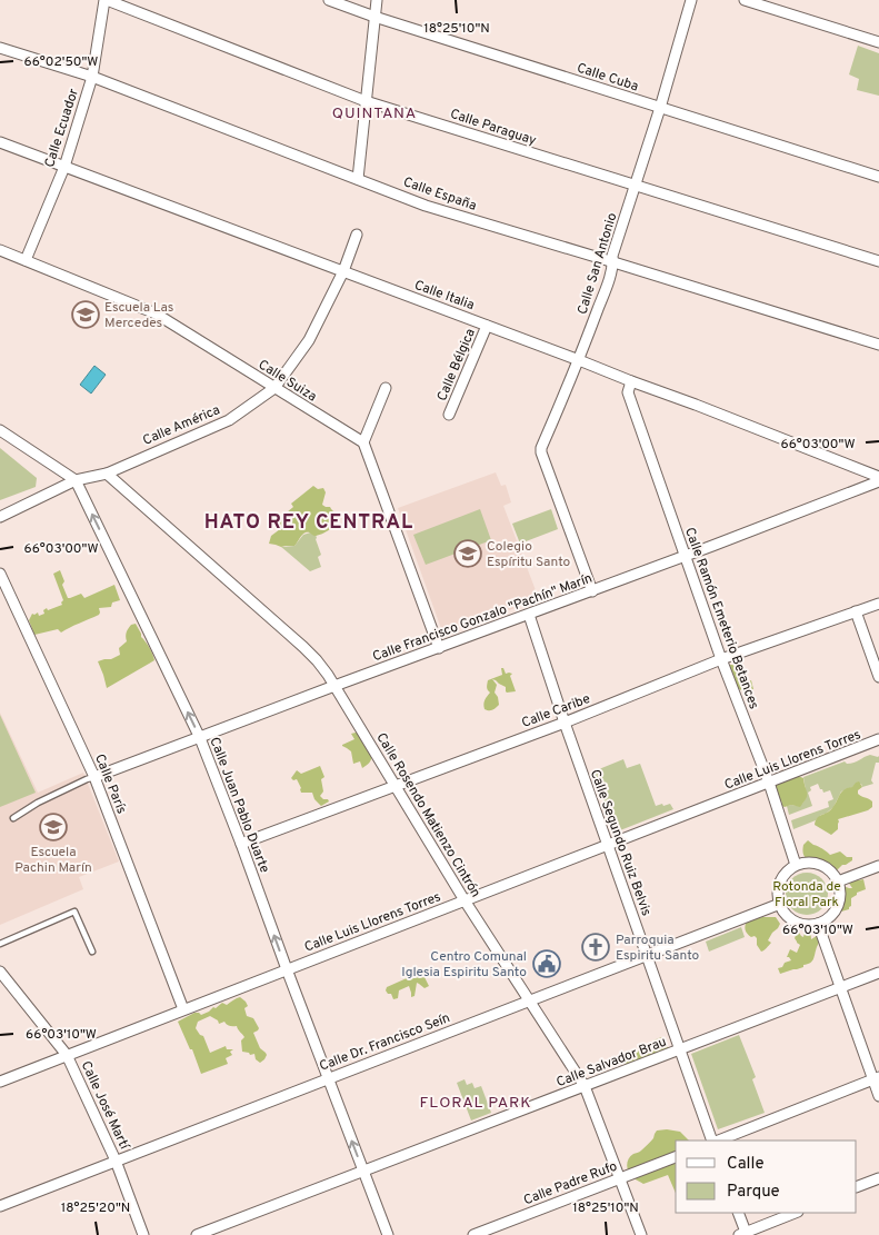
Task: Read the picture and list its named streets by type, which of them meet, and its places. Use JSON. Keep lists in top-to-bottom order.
{
  "streets": {
    "street": [
      "Calle Cuba",
      "Calle Paraguay",
      "Calle Ecuador",
      "Calle España",
      "Calle San Antonio",
      "Calle Italia",
      "Calle Bélgica",
      "Calle Suiza",
      "Calle América",
      "Calle Francisco Gonzalo \"Pachín\" Marín",
      "Calle Ramón Emeterio Betances",
      "Calle Caribe",
      "Calle Luis Llorens Torres",
      "Calle París",
      "Calle Juan Pablo Duarte",
      "Calle Rosendo Matienzo Cintrón",
      "Calle Segundo Ruiz Belvis",
      "Calle Dr. Francisco Seín",
      "Calle Salvador Brau",
      "Calle José Martí",
      "Calle Padre Rufo"
    ]
  },
  "crossings": [
    ["Calle Cuba", "Calle San Antonio"],
    ["Calle Paraguay", "Calle Ecuador"],
    ["Calle Paraguay", "Calle San Antonio"],
    ["Calle Ecuador", "Calle España"],
    ["Calle Ecuador", "Calle Italia"],
    ["Calle Ecuador", "Calle Suiza"],
    ["Calle España", "Calle San Antonio"],
    ["Calle San Antonio", "Calle Italia"],
    ["Calle San Antonio", "Calle Francisco Gonzalo \"Pachín\" Marín"],
    ["Calle Italia", "Calle Bélgica"],
    ["Calle Italia", "Calle América"],
    ["Calle Italia", "Calle Ramón Emeterio Betances"],
    ["Calle Suiza", "Calle América"],
    ["Calle América", "Calle Juan Pablo Duarte"],
    ["Calle América", "Calle Rosendo Matienzo Cintrón"],
    ["Calle Francisco Gonzalo \"Pachín\" Marín", "Calle Ramón Emeterio Betances"],
    ["Calle Francisco Gonzalo \"Pachín\" Marín", "Calle París"],
    ["Calle Francisco Gonzalo \"Pachín\" Marín", "Calle Juan Pablo Duarte"],
    ["Calle Francisco Gonzalo \"Pachín\" Marín", "Calle Rosendo Matienzo Cintrón"],
    ["Calle Francisco Gonzalo \"Pachín\" Marín", "Calle Segundo Ruiz Belvis"],
    ["Calle Ramón Emeterio Betances", "Calle Caribe"],
    ["Calle Ramón Emeterio Betances", "Calle Luis Llorens Torres"],
    ["Calle Ramón Emeterio Betances", "Calle Dr. Francisco Seín"],
    ["Calle Caribe", "Calle Juan Pablo Duarte"],
    ["Calle Caribe", "Calle Rosendo Matienzo Cintrón"],
    ["Calle Caribe", "Calle Segundo Ruiz Belvis"],
    ["Calle Luis Llorens Torres", "Calle París"],
    ["Calle Luis Llorens Torres", "Calle Juan Pablo Duarte"],
    ["Calle Luis Llorens Torres", "Calle Rosendo Matienzo Cintrón"],
    ["Calle Luis Llorens Torres", "Calle Segundo Ruiz Belvis"],
    ["Calle Luis Llorens Torres", "Calle José Martí"],
    ["Calle Juan Pablo Duarte", "Calle Dr. Francisco Seín"],
    ["Calle Juan Pablo Duarte", "Calle Salvador Brau"],
    ["Calle Rosendo Matienzo Cintrón", "Calle Dr. Francisco Seín"],
    ["Calle Rosendo Matienzo Cintrón", "Calle Salvador Brau"],
    ["Calle Rosendo Matienzo Cintrón", "Calle Padre Rufo"],
    ["Calle Segundo Ruiz Belvis", "Calle Dr. Francisco Seín"],
    ["Calle Segundo Ruiz Belvis", "Calle Salvador Brau"],
    ["Calle Dr. Francisco Seín", "Calle José Martí"]
  ],
  "one_way": ["Calle Juan Pablo Duarte"],
  "districts": ["QUINTANA", "HATO REY CENTRAL", "FLORAL PARK"],
  "parks": ["Rotonda de Floral Park"],
  "places": {
    "school or university": ["Escuela Las Mercedes", "Colegio Espíritu Santo", "Escuela Pachin Marín"],
    "church": ["Parroquia Espiritu Santo"],
    "public building": ["Centro Comunal Iglesia Espiritu Santo"]
  },
  "legend": ["Calle", "Parque"],
  "coordinates": [
    "18°25'10\"N",
    "66°02'50\"W",
    "66°03'00\"W",
    "66°03'10\"W",
    "18°25'20\"N"
  ]
}
